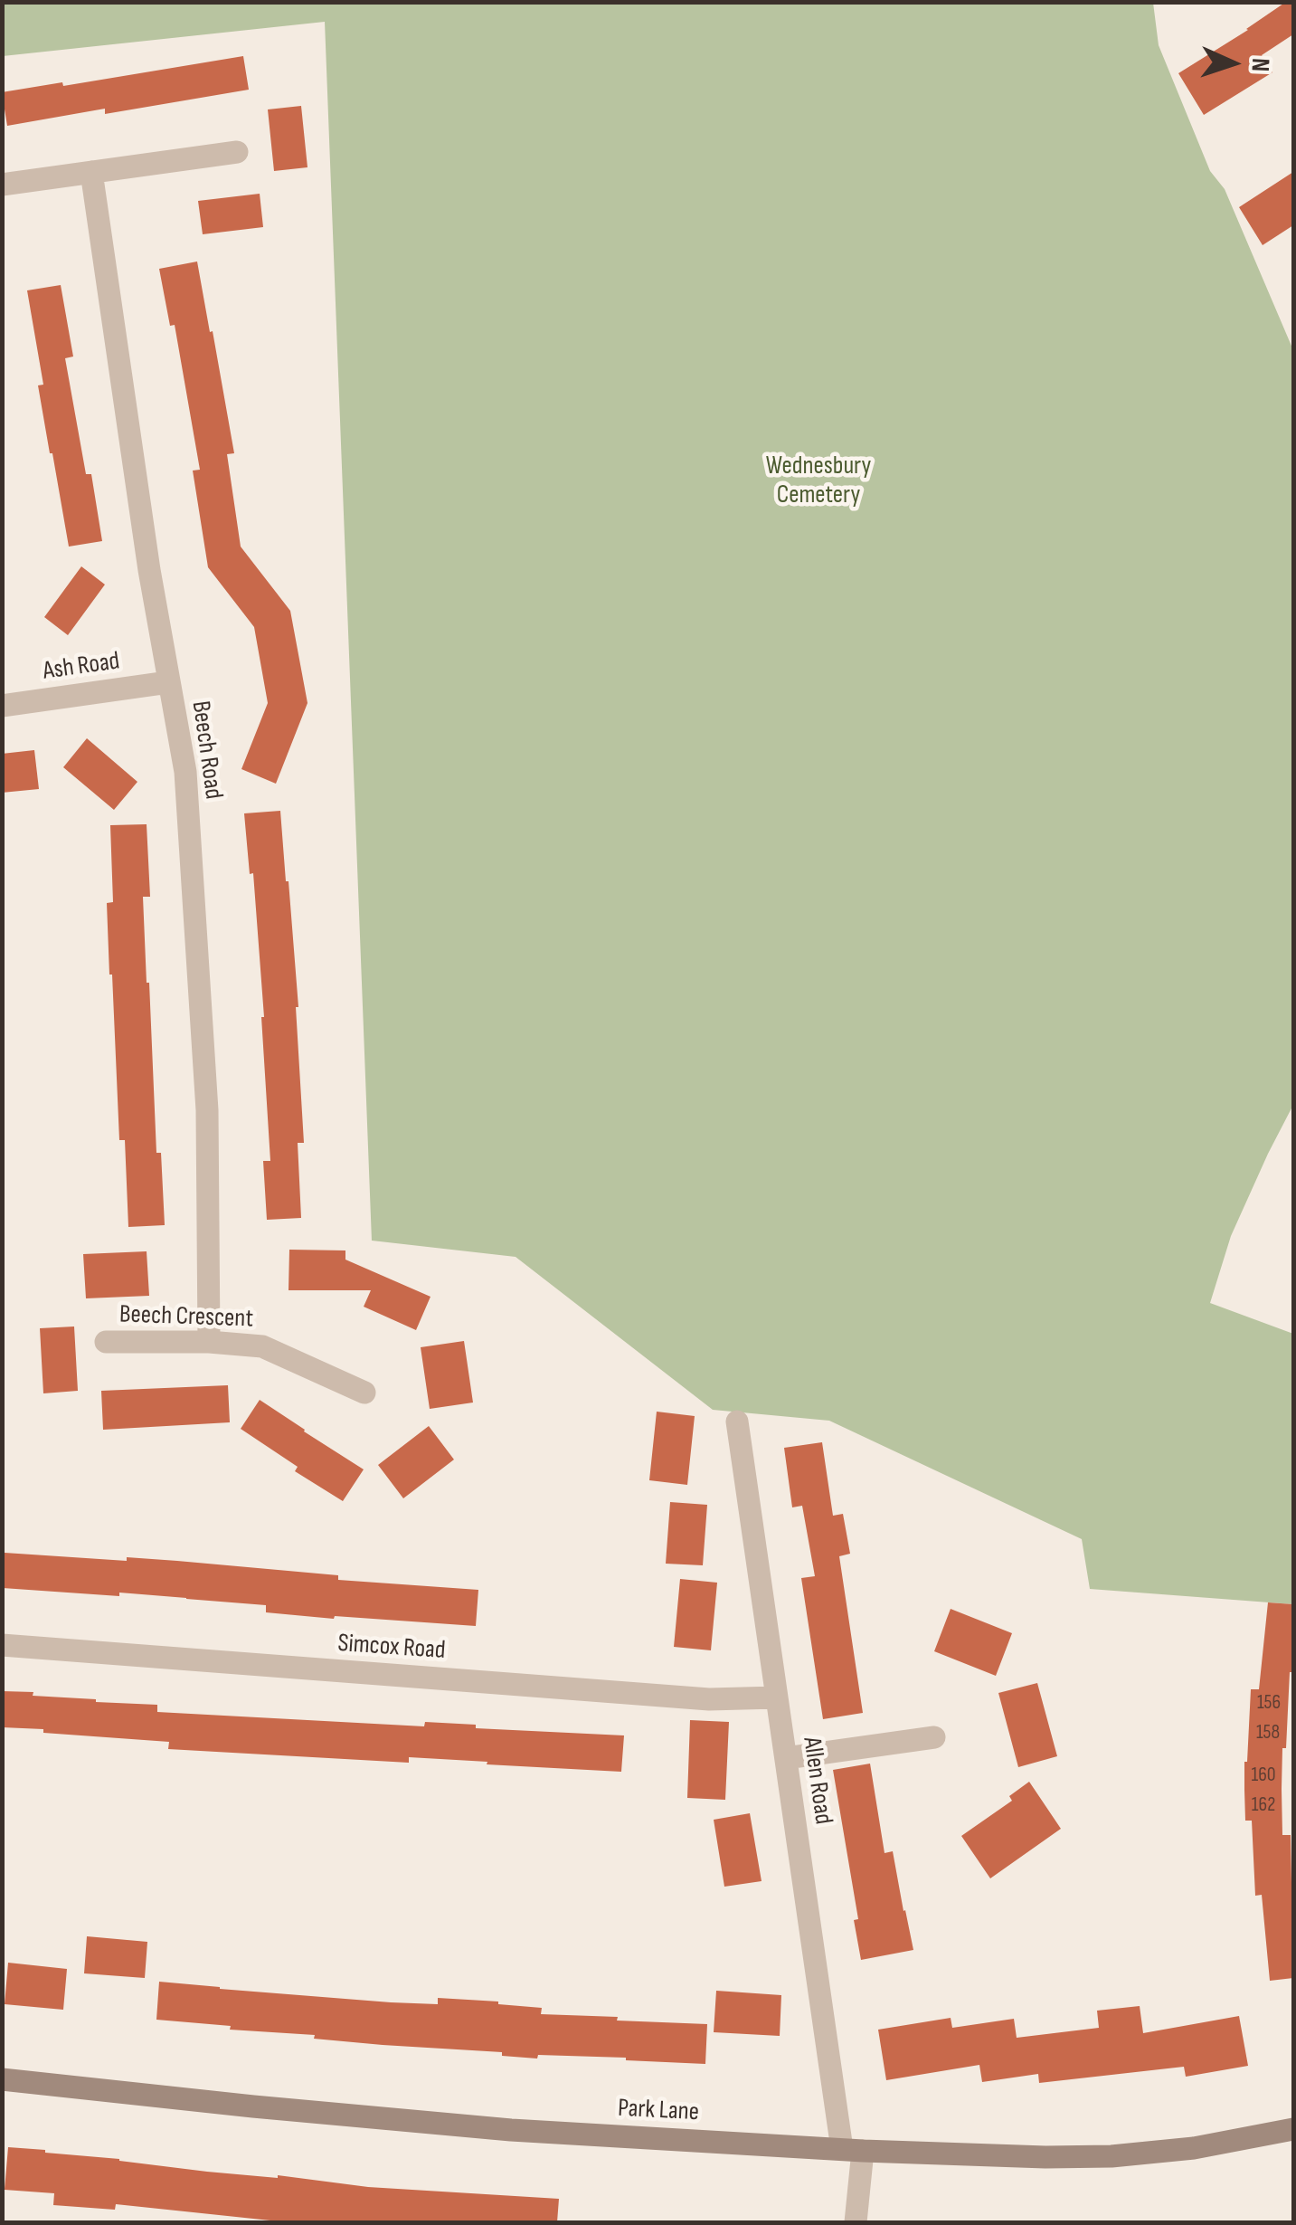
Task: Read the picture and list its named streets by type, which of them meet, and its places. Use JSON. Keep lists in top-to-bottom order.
{
  "streets": {
    "main road": ["Park Lane"],
    "street": [
      "Ash Road",
      "Beech Road",
      "Beech Crescent",
      "Simcox Road",
      "Allen Road"
    ]
  },
  "crossings": [
    ["Ash Road", "Beech Road"],
    ["Beech Road", "Beech Crescent"],
    ["Simcox Road", "Allen Road"],
    ["Allen Road", "Park Lane"]
  ],
  "parks": ["Wednesbury Cemetery"],
  "house_numbers": [
    "156",
    "158",
    "160",
    "162"
  ],
  "north": "right"
}
